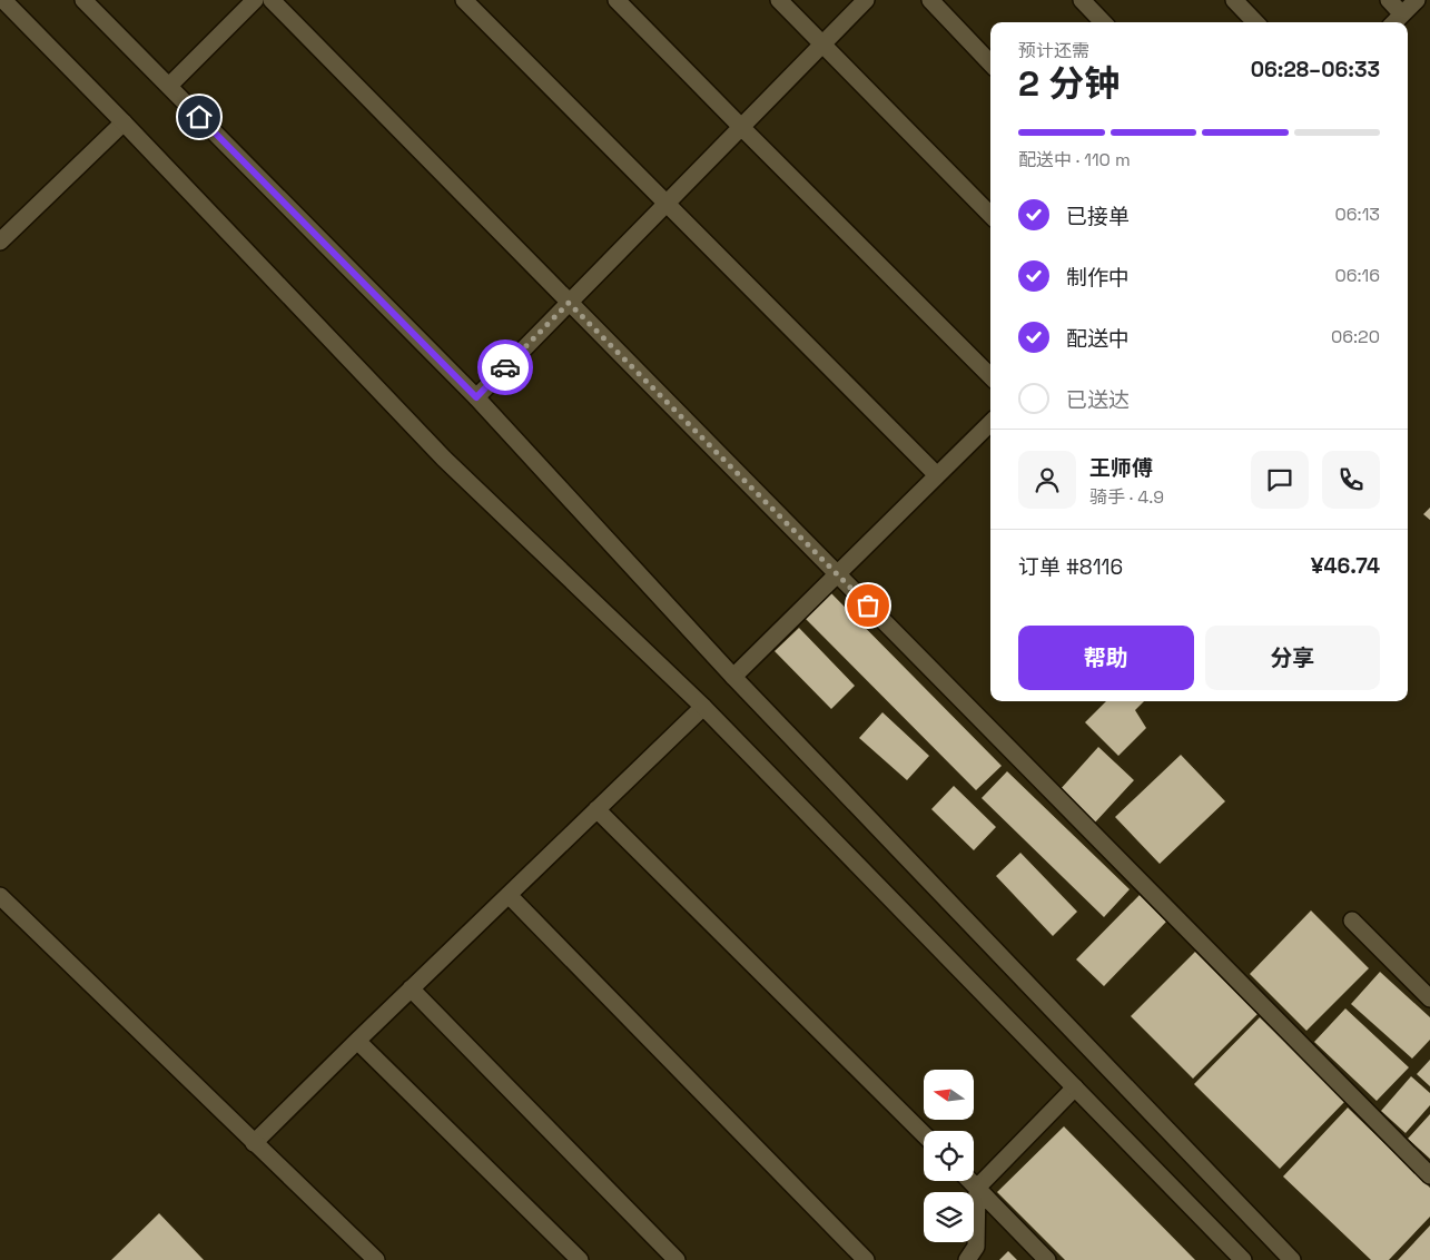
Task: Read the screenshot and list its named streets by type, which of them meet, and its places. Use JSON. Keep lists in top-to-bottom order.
{
  "north": "left",
  "page": {
    "heading": ["2 分钟", "预计还需", "06:28–06:33"],
    "panel": [
      "王师傅",
      "骑手 · 4.9",
      "订单 #8116",
      "¥46.74"
    ],
    "bar": "配送中 · 110 m",
    "list": [
      ["已接单", "06:13"],
      ["制作中", "06:16"],
      ["配送中", "06:20"],
      "已送达"
    ],
    "buttons": ["帮助", "分享"]
  }
}
